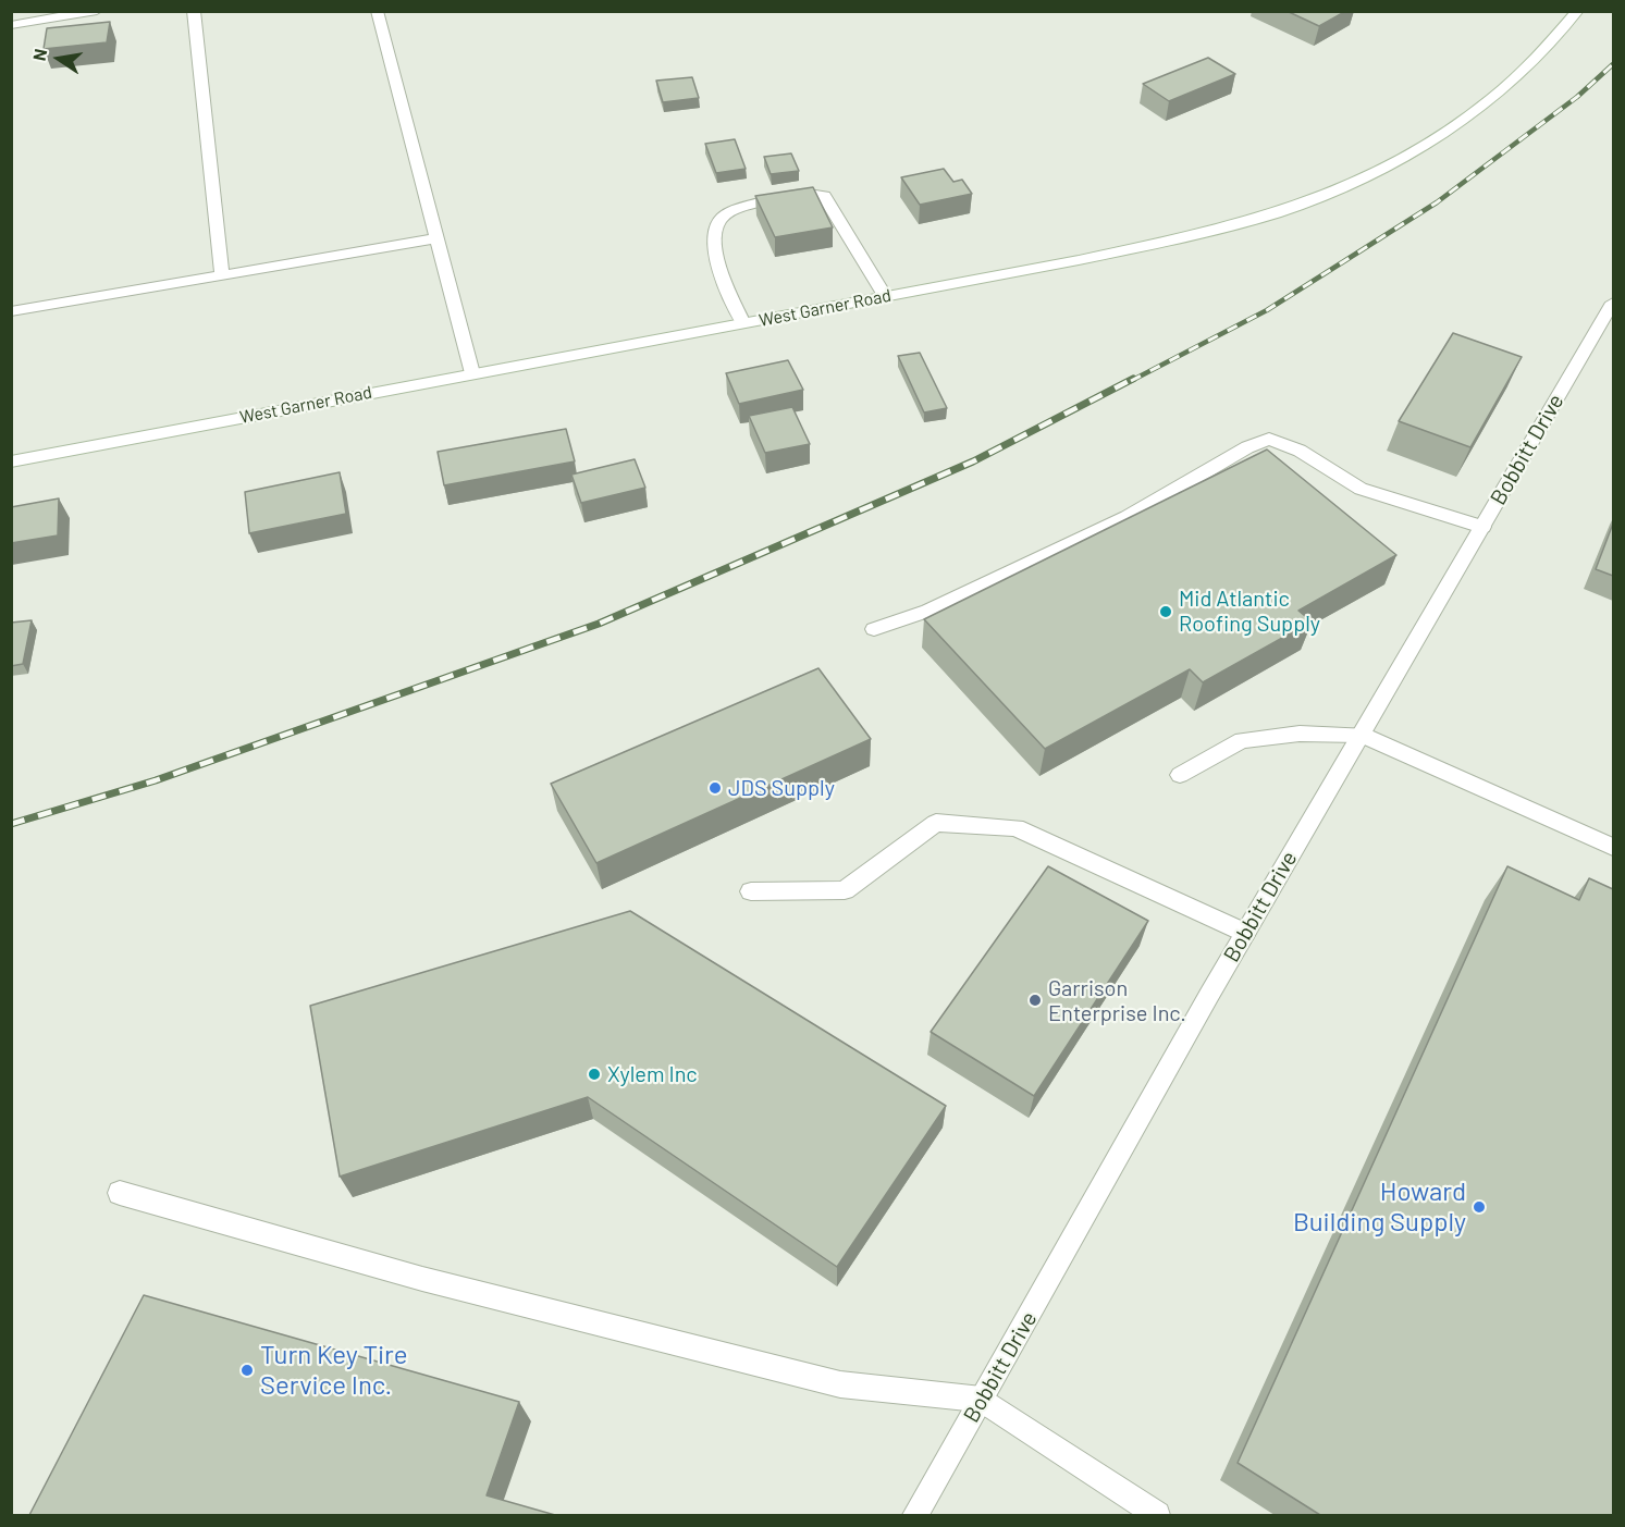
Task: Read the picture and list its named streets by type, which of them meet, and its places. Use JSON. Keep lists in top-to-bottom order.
{
  "streets": {
    "street": ["West Garner Road", "Bobbitt Drive"]
  },
  "places": [
    "Mid Atlantic Roofing Supply",
    "JDS Supply",
    "Garrison Enterprise Inc.",
    "Xylem Inc",
    "Howard Building Supply",
    "Turn Key Tire Service Inc."
  ],
  "north": "left"
}
